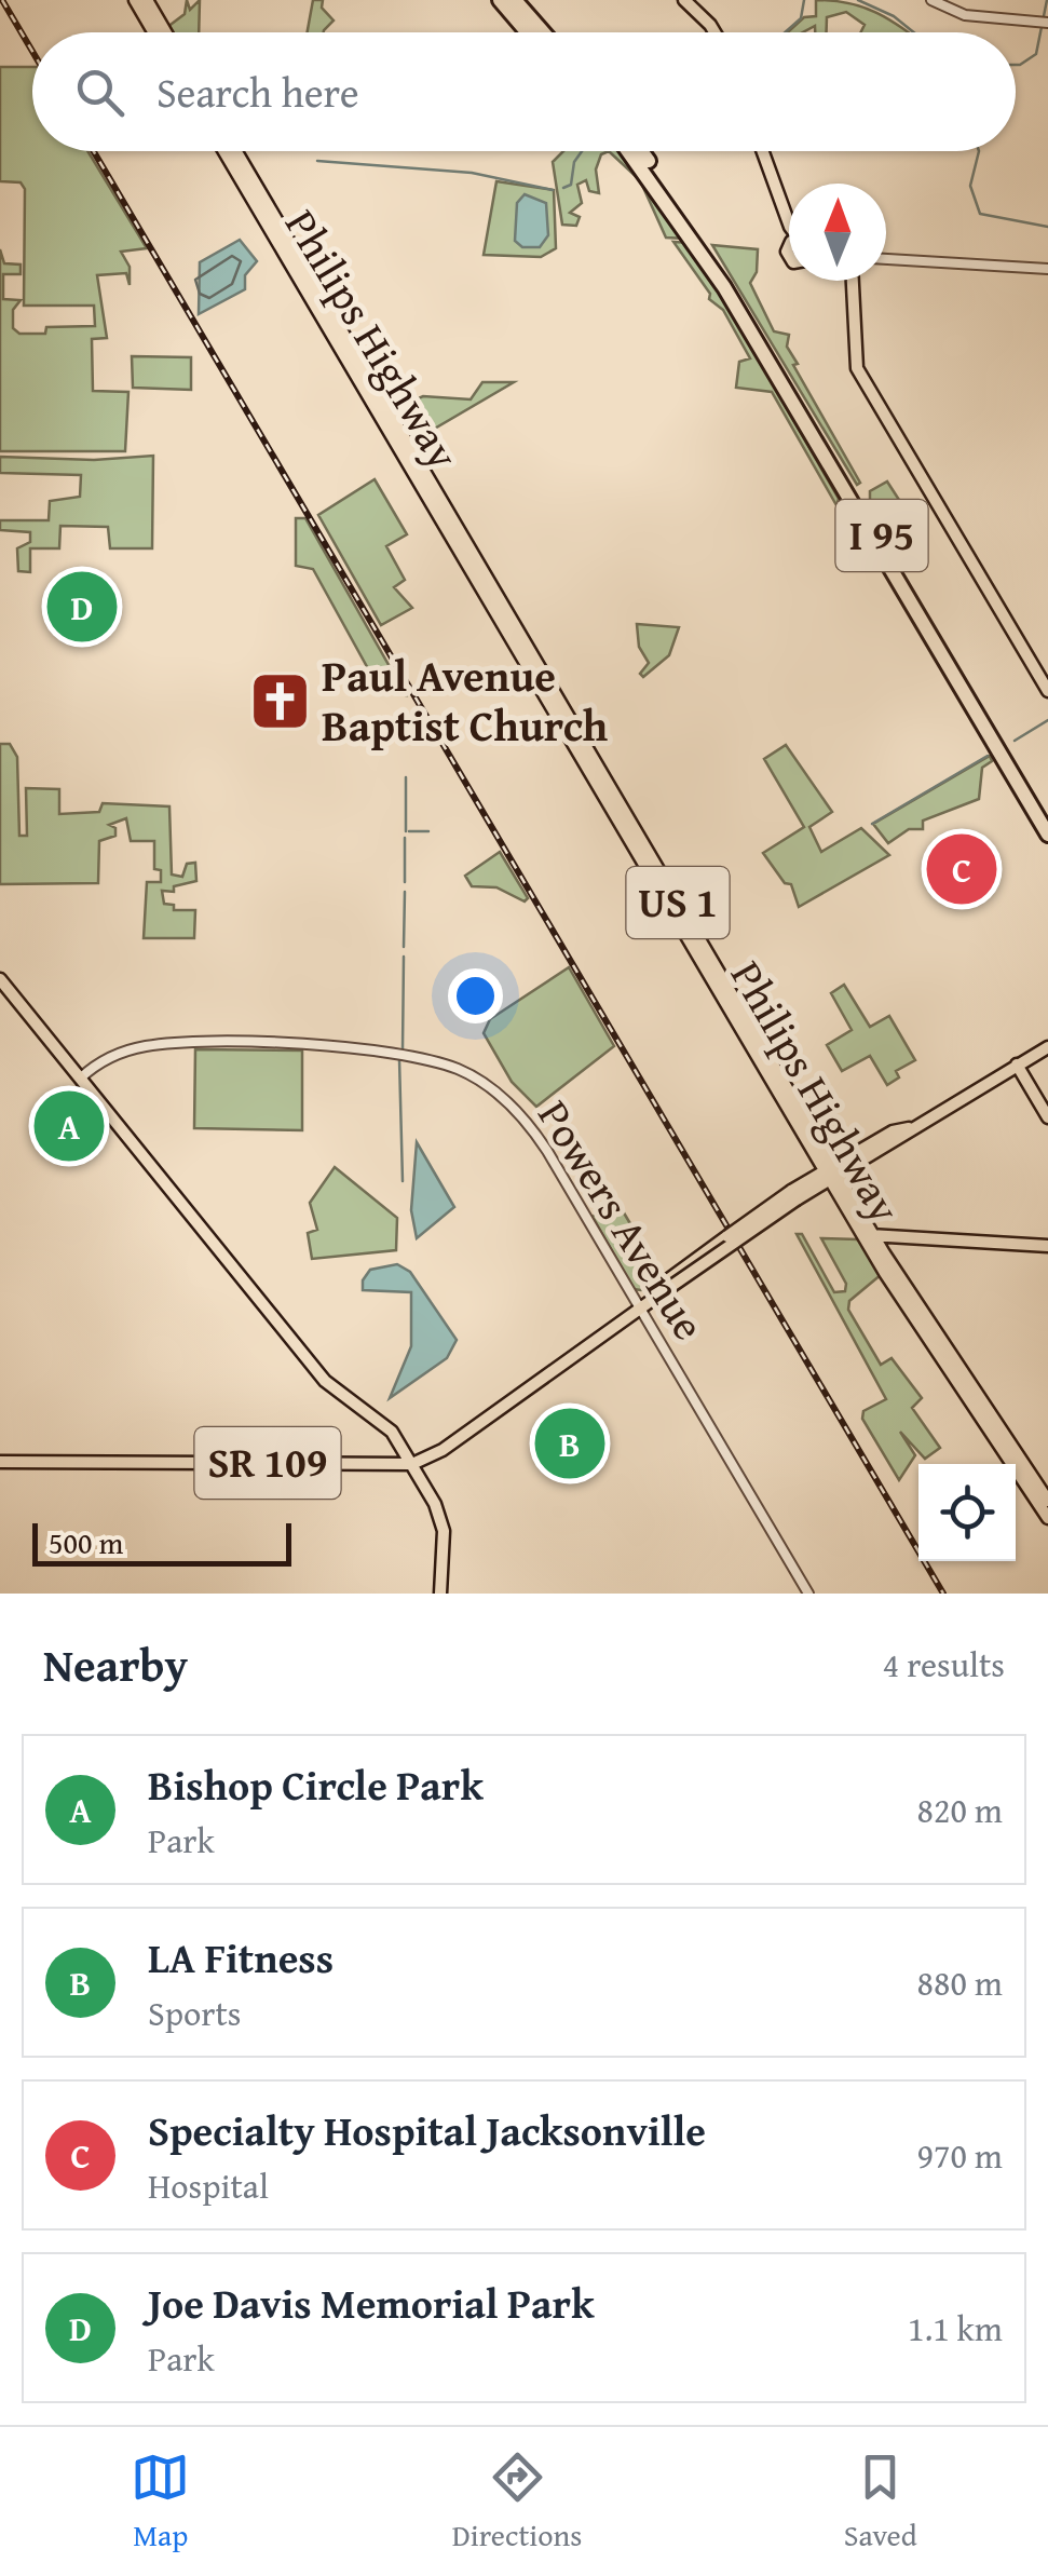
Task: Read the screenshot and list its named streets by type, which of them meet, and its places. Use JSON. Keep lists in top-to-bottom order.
{
  "streets": {
    "highway": ["I 95"],
    "main road": ["Philips Highway", "US 1", "SR 109"],
    "street": ["Powers Avenue"]
  },
  "crossings": [
    ["Philips Highway", "SR 109"],
    ["Powers Avenue", "SR 109"]
  ],
  "places": {
    "church": ["Paul Avenue Baptist Church"]
  },
  "scale_bar": "500 m",
  "north": "top",
  "page": {
    "search": "Search here",
    "pins": [
      "D",
      "C",
      "A",
      "B"
    ],
    "scale": "500 m",
    "heading": ["Nearby", "4 results"],
    "list": [
      {
        "mark": "A",
        "name": "Bishop Circle Park",
        "note": "Park",
        "value": "820 m"
      },
      {
        "mark": "B",
        "name": "LA Fitness",
        "note": "Sports",
        "value": "880 m"
      },
      {
        "mark": "C",
        "name": "Specialty Hospital Jacksonville",
        "note": "Hospital",
        "value": "970 m"
      },
      {
        "mark": "D",
        "name": "Joe Davis Memorial Park",
        "note": "Park",
        "value": "1.1 km"
      }
    ],
    "nav": ["Map", "Directions", "Saved"]
  }
}
